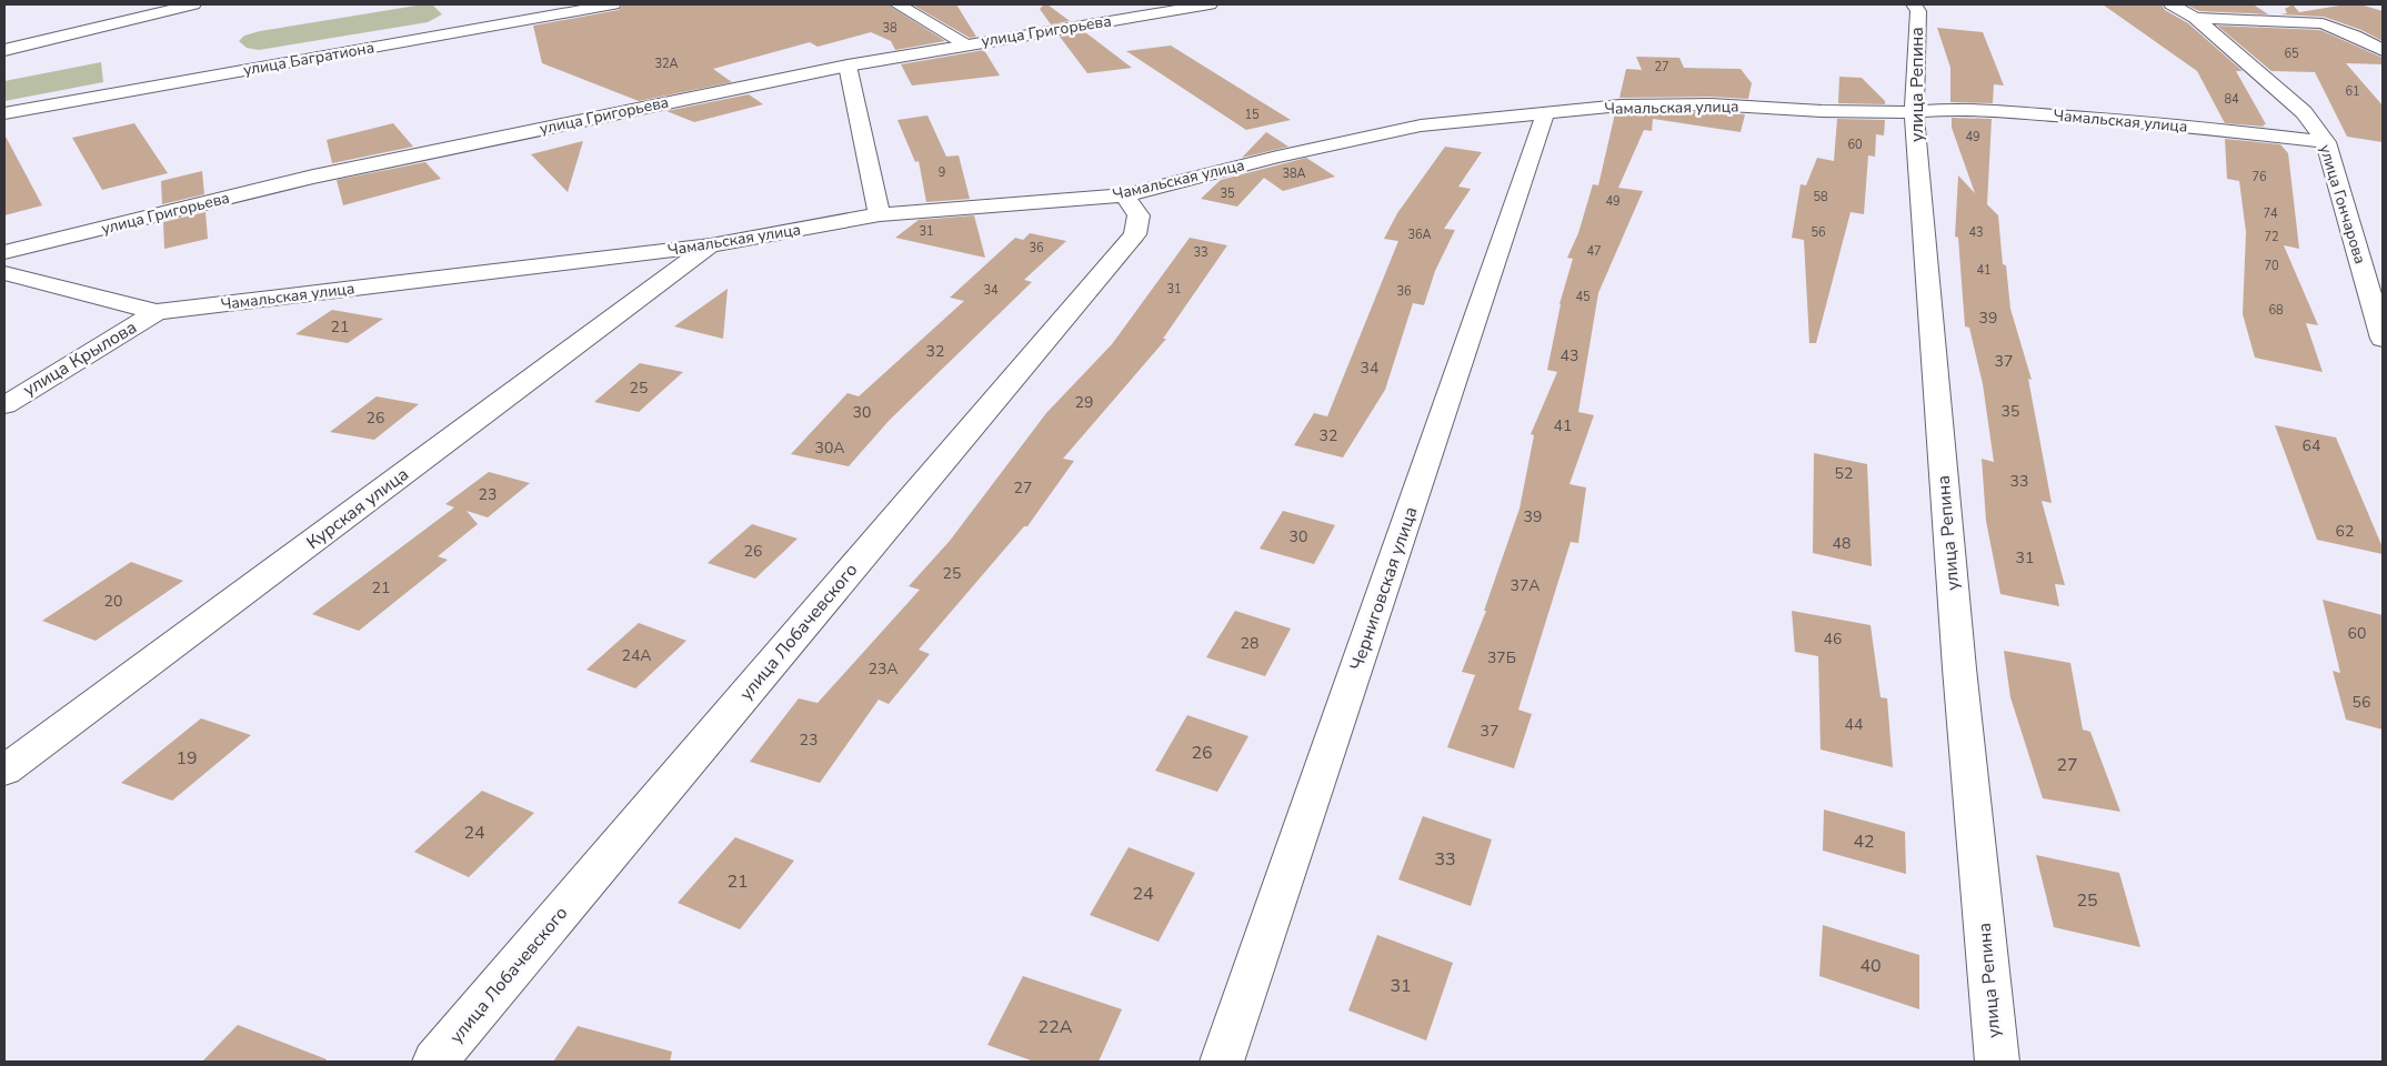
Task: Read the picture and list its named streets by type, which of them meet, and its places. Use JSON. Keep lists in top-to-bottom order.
{
  "streets": {
    "street": [
      "улица Григорьева",
      "улица Багратиона",
      "улица Репина",
      "Чамальская улица",
      "улица Гончарова",
      "улица Крылова",
      "Курская улица",
      "Черниговская улица",
      "улица Лобачевского"
    ]
  },
  "crossings": [
    ["улица Репина", "Чамальская улица"],
    ["Чамальская улица", "улица Гончарова"],
    ["Чамальская улица", "улица Крылова"],
    ["Чамальская улица", "Курская улица"],
    ["Чамальская улица", "Черниговская улица"],
    ["Чамальская улица", "улица Лобачевского"]
  ],
  "house_numbers": [
    "38",
    "65",
    "32А",
    "27",
    "61",
    "84",
    "15",
    "49",
    "60",
    "9",
    "38А",
    "76",
    "35",
    "58",
    "49",
    "74",
    "31",
    "56",
    "43",
    "36А",
    "72",
    "36",
    "47",
    "33",
    "70",
    "41",
    "31",
    "34",
    "36",
    "45",
    "68",
    "39",
    "21",
    "32",
    "43",
    "37",
    "34",
    "25",
    "29",
    "35",
    "30",
    "26",
    "41",
    "32",
    "64",
    "30А",
    "52",
    "33",
    "27",
    "23",
    "39",
    "62",
    "30",
    "48",
    "26",
    "31",
    "25",
    "37А",
    "21",
    "20",
    "60",
    "46",
    "28",
    "24А",
    "37Б",
    "23А",
    "56",
    "44",
    "37",
    "23",
    "26",
    "19",
    "27",
    "24",
    "42",
    "33",
    "21",
    "24",
    "25",
    "40",
    "31",
    "22А"
  ]
}
